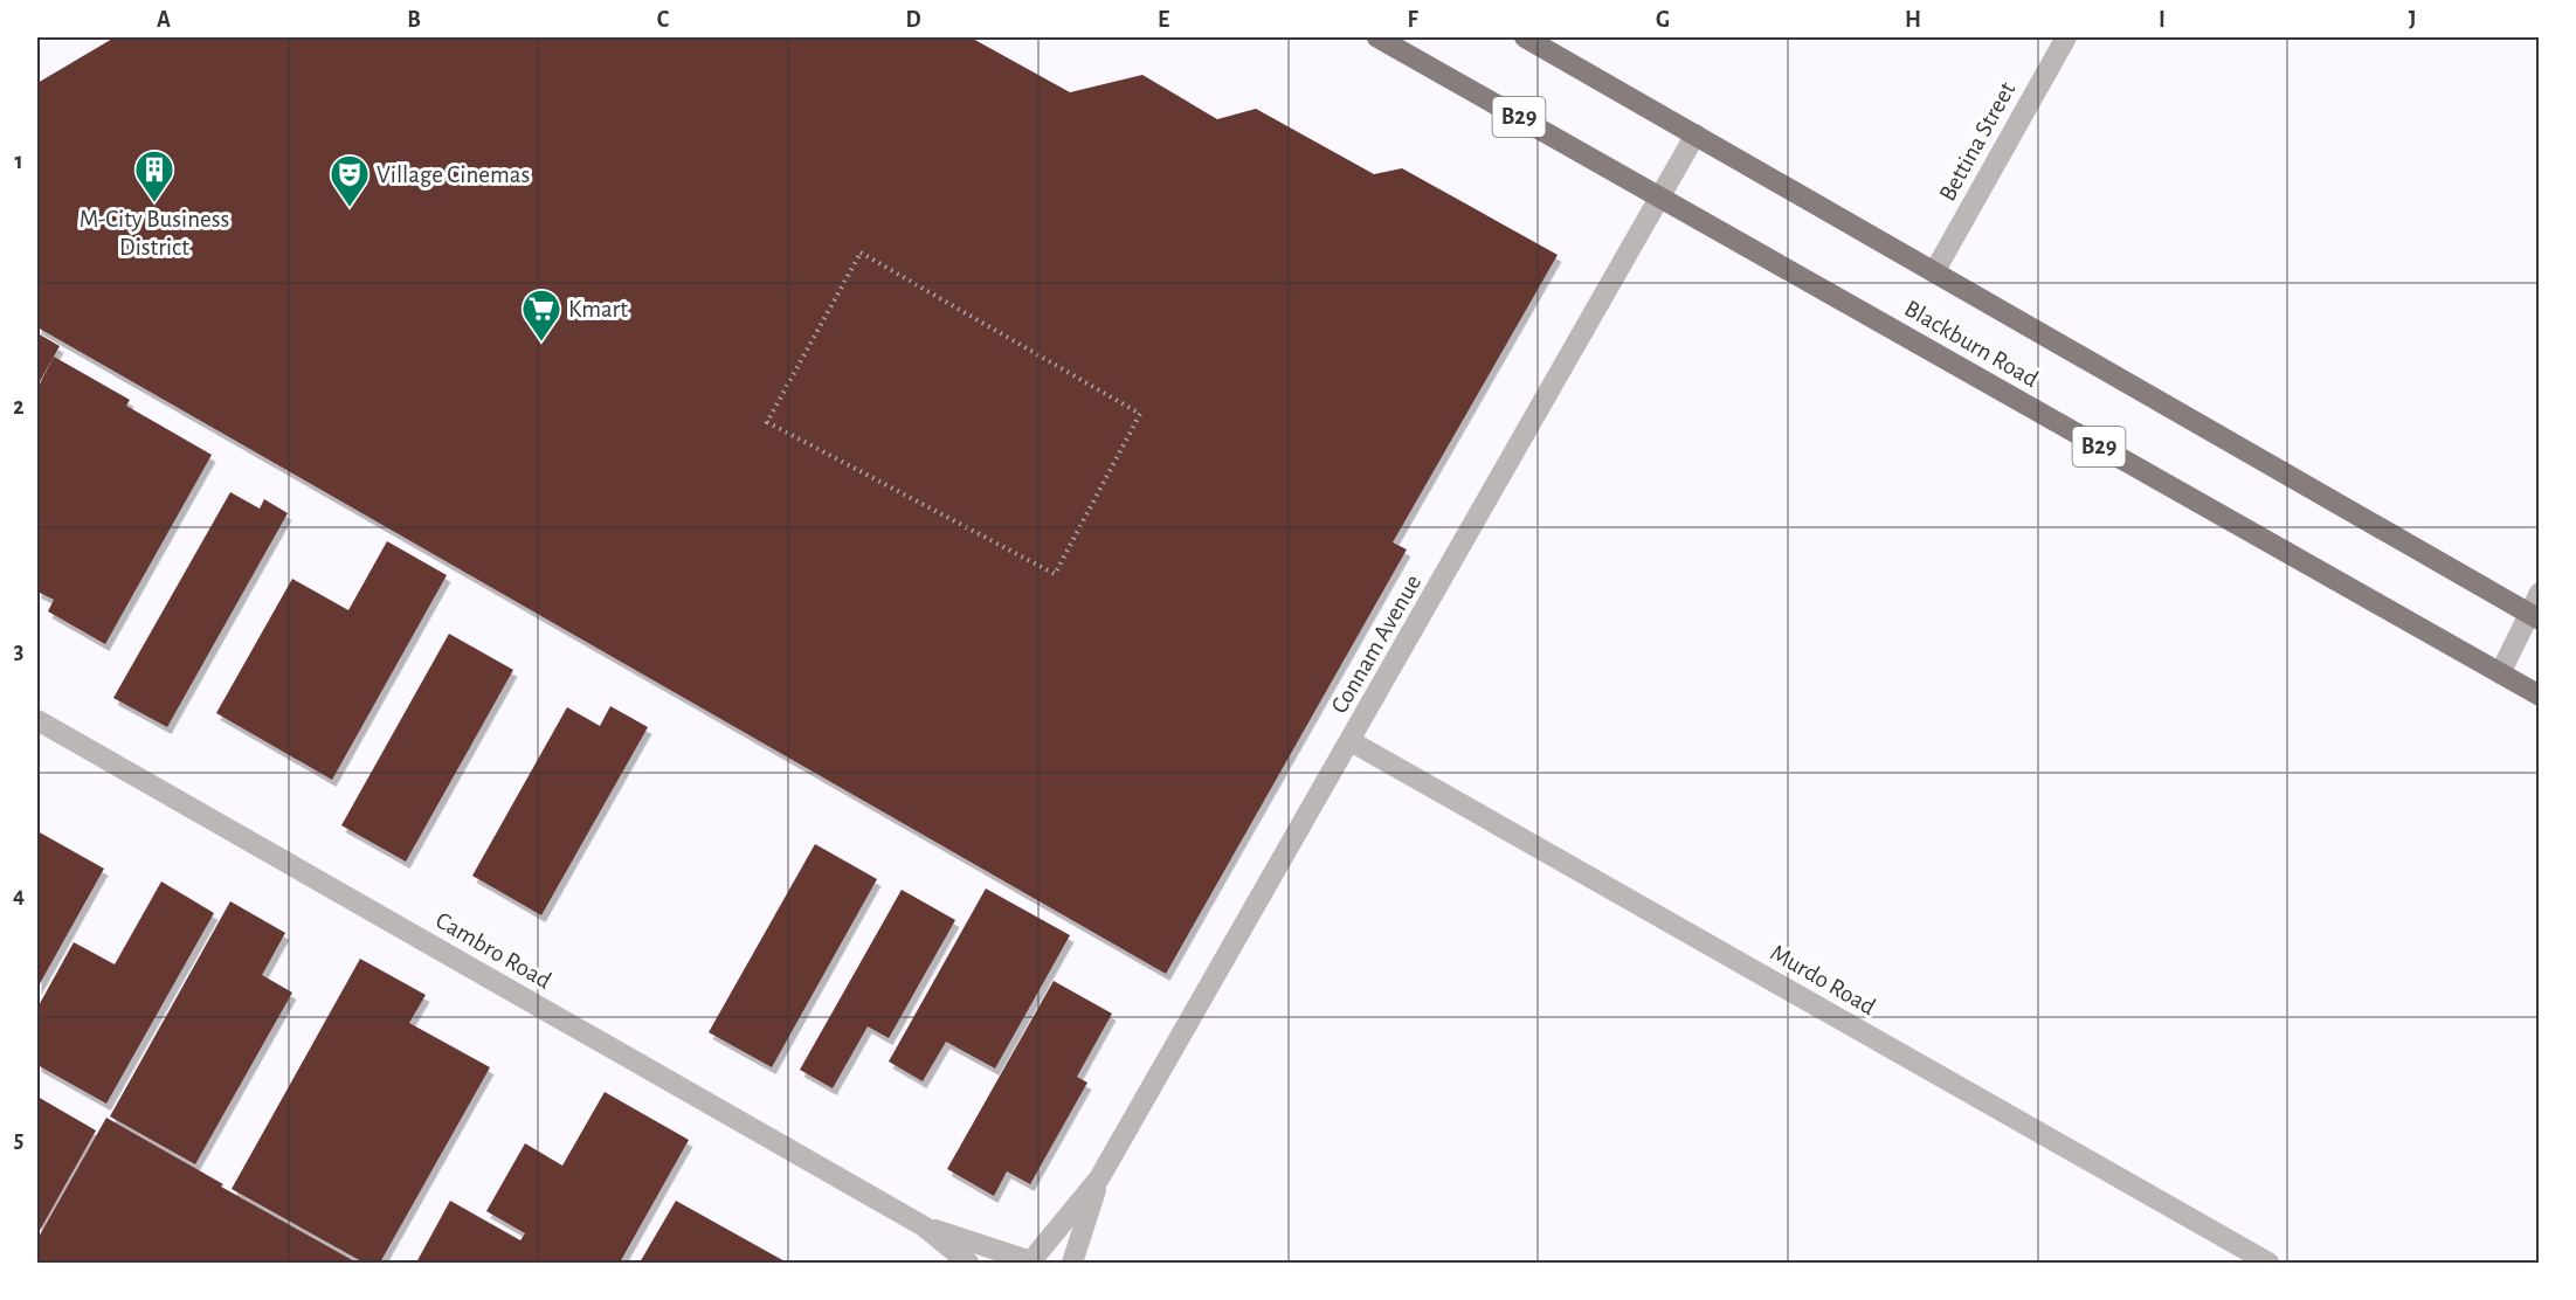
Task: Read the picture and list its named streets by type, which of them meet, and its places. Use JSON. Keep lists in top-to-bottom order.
{
  "streets": {
    "main road": ["B29", "Blackburn Road"],
    "street": [
      "Bettina Street",
      "Connam Avenue",
      "Cambro Road",
      "Murdo Road"
    ]
  },
  "crossings": [
    ["Bettina Street", "Blackburn Road"],
    ["Blackburn Road", "Connam Avenue"],
    ["Connam Avenue", "Cambro Road"],
    ["Connam Avenue", "Murdo Road"]
  ],
  "places": {
    "building": ["M-City Business District"],
    "theatre": ["Village Cinemas"],
    "supermarket": ["Kmart"]
  },
  "grid": {
    "columns": [
      "A",
      "B",
      "C",
      "D",
      "E",
      "F",
      "G",
      "H",
      "I",
      "J"
    ],
    "rows": [
      "1",
      "2",
      "3",
      "4",
      "5"
    ]
  }
}
